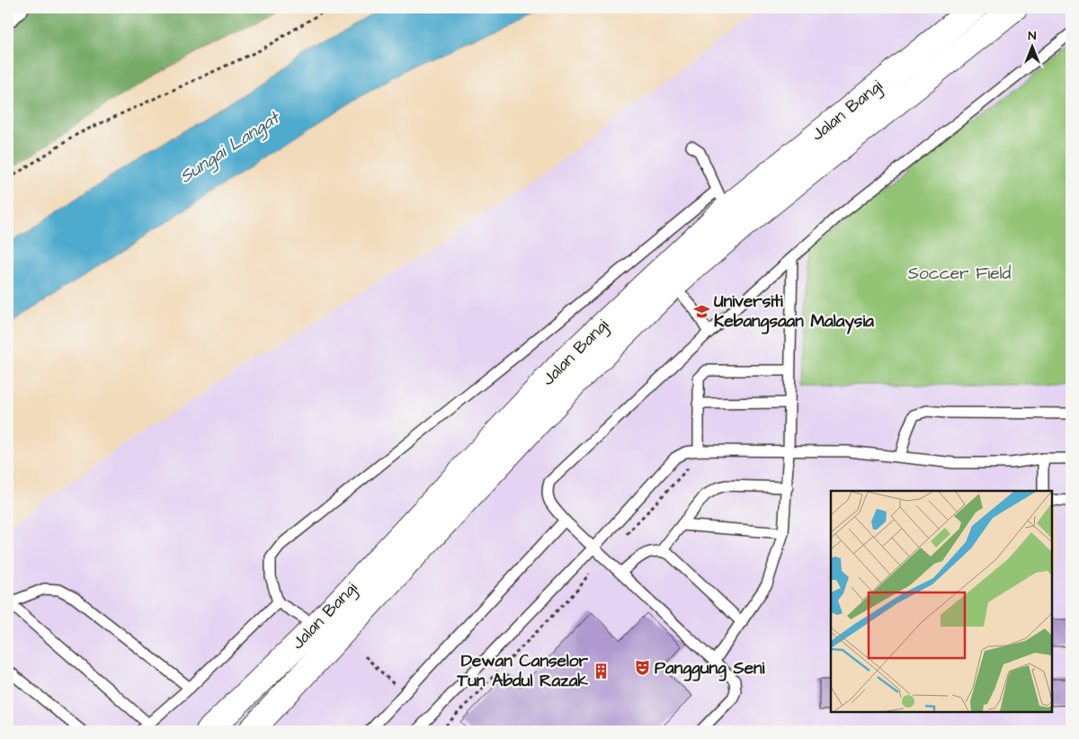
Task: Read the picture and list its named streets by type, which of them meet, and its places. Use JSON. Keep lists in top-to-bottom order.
{
  "streets": {
    "main road": ["Jalan Bangi"]
  },
  "water": ["Sungai Langat"],
  "parks": ["Soccer Field"],
  "places": {
    "school or university": ["Universiti Kebangsaan Malaysia"],
    "theatre": ["Panggung Seni"],
    "building": ["Dewan Canselor Tun Abdul Razak"]
  },
  "north": "top"
}
